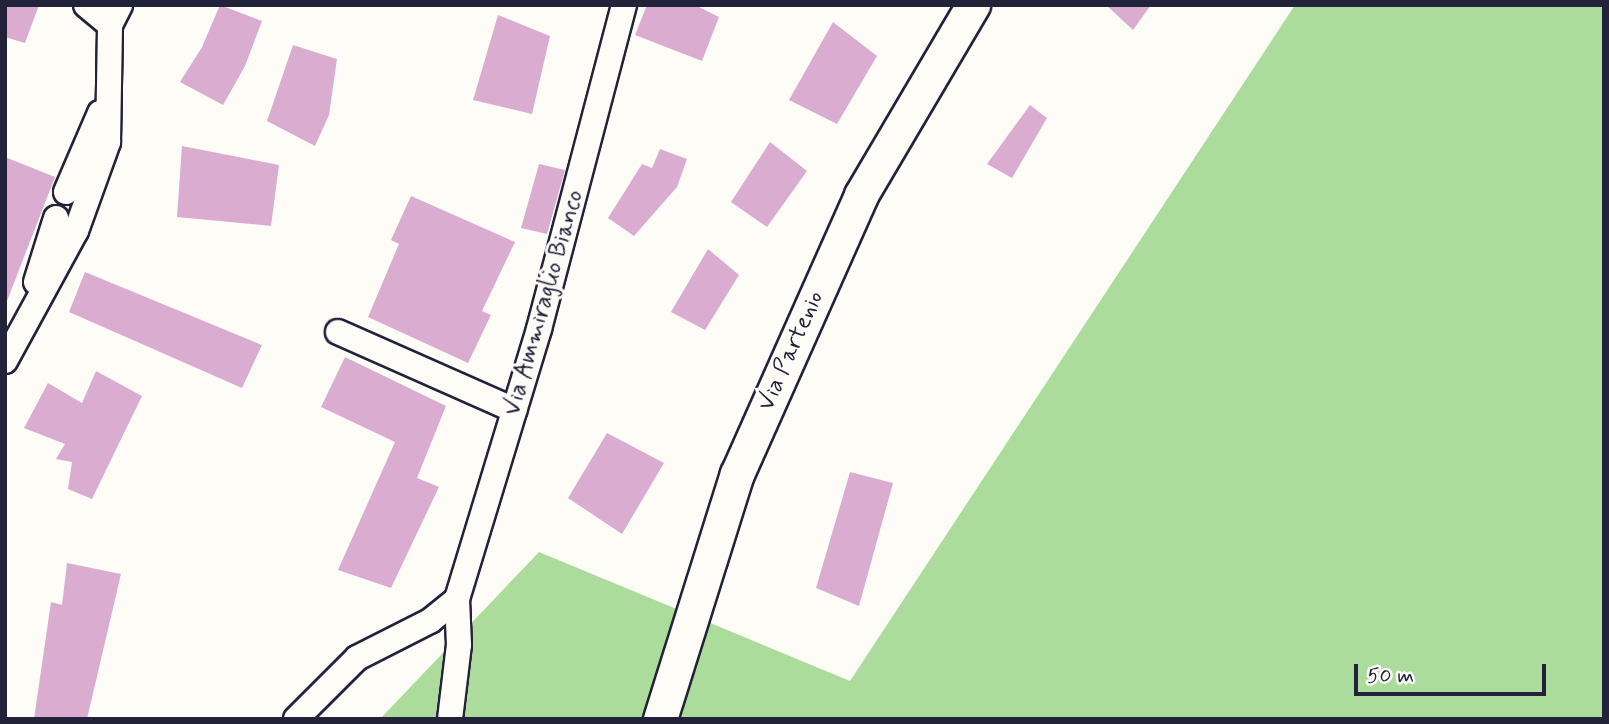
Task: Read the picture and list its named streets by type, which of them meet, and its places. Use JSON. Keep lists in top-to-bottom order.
{
  "streets": {
    "main road": ["Via Partenio"],
    "street": ["Via Ammiraglio Bianco"]
  },
  "scale_bar": "50 m"
}
